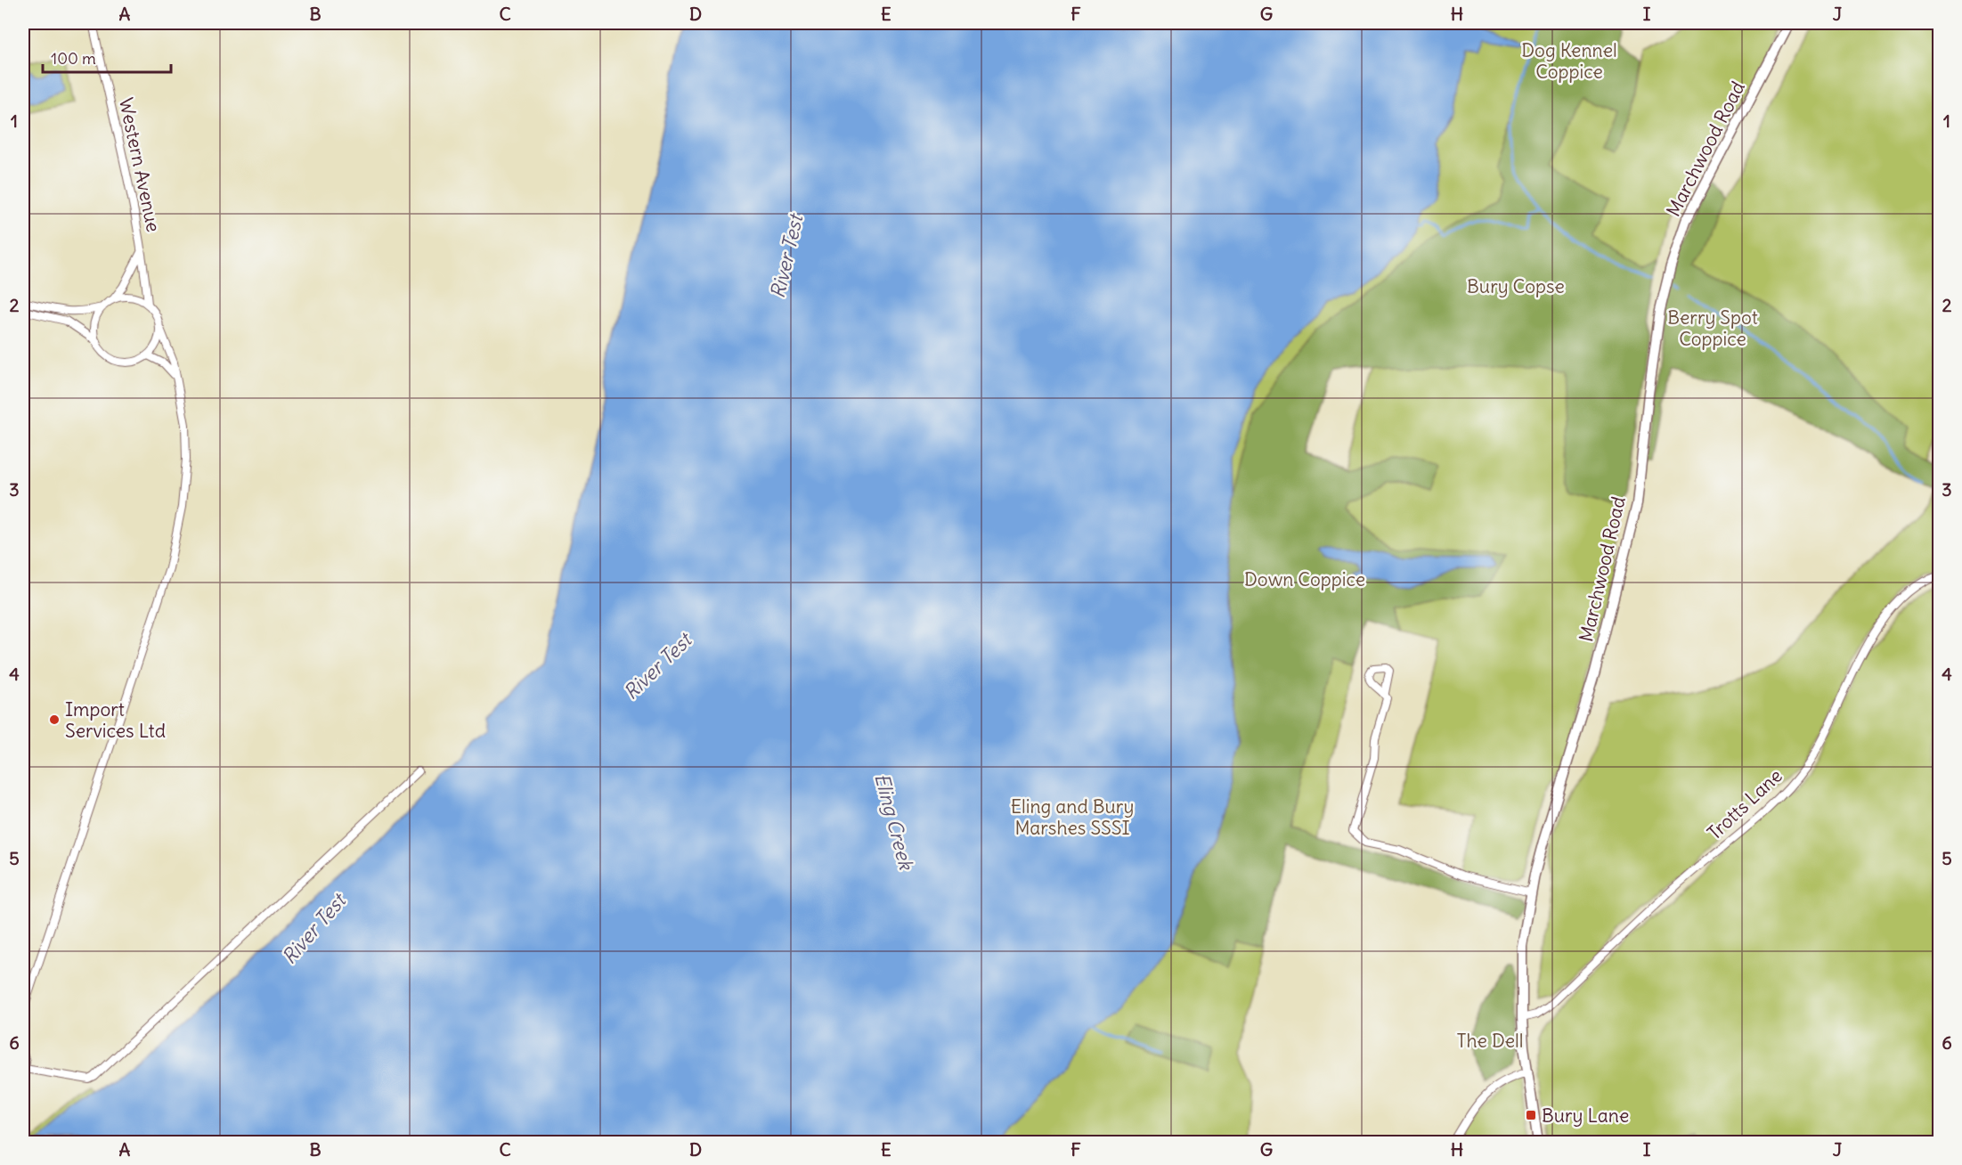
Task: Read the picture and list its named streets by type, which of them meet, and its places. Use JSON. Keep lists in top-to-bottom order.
{
  "streets": {
    "street": ["Marchwood Road", "Western Avenue", "Trotts Lane"]
  },
  "crossings": [
    ["Marchwood Road", "Trotts Lane"]
  ],
  "water": ["River Test", "Eling Creek"],
  "parks": [
    "Dog Kennel Coppice",
    "Bury Copse",
    "Berry Spot Coppice",
    "Down Coppice",
    "Eling and Bury Marshes SSSI",
    "The Dell"
  ],
  "places": {
    "other": ["Import Services Ltd"],
    "transit": ["Bury Lane"]
  },
  "scale_bar": "100 m",
  "grid": {
    "columns": [
      "A",
      "B",
      "C",
      "D",
      "E",
      "F",
      "G",
      "H",
      "I",
      "J"
    ],
    "rows": [
      "1",
      "2",
      "3",
      "4",
      "5",
      "6"
    ]
  }
}
